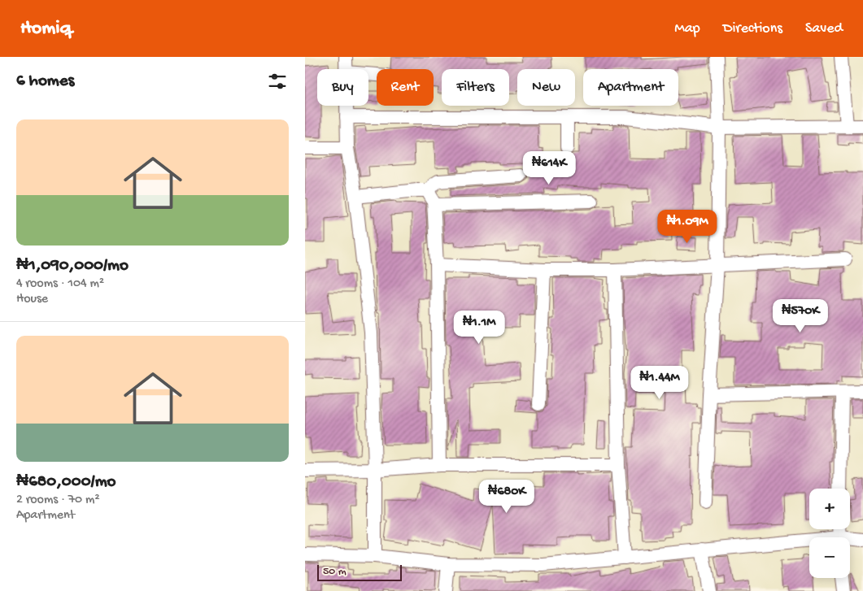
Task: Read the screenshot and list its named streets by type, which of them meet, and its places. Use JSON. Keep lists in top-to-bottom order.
{
  "scale_bar": "50 m",
  "page": {
    "header": "Homiq",
    "nav": ["Map", "Directions", "Saved"],
    "heading": "6 homes",
    "chip": [
      "Buy",
      "Rent",
      "Filters",
      "New",
      "Apartment"
    ],
    "list": [
      {
        "name": "₦1,090,000/mo",
        "note": "4 rooms · 104 m² · House"
      },
      {
        "name": "₦680,000/mo",
        "note": "2 rooms · 70 m² · Apartment"
      }
    ],
    "price": [
      "₦614K",
      "₦1.09M",
      "₦570K",
      "₦1.1M",
      "₦1.44M",
      "₦680K"
    ],
    "map_buttons": ["+", "−"],
    "scale": "50 m"
  }
}
